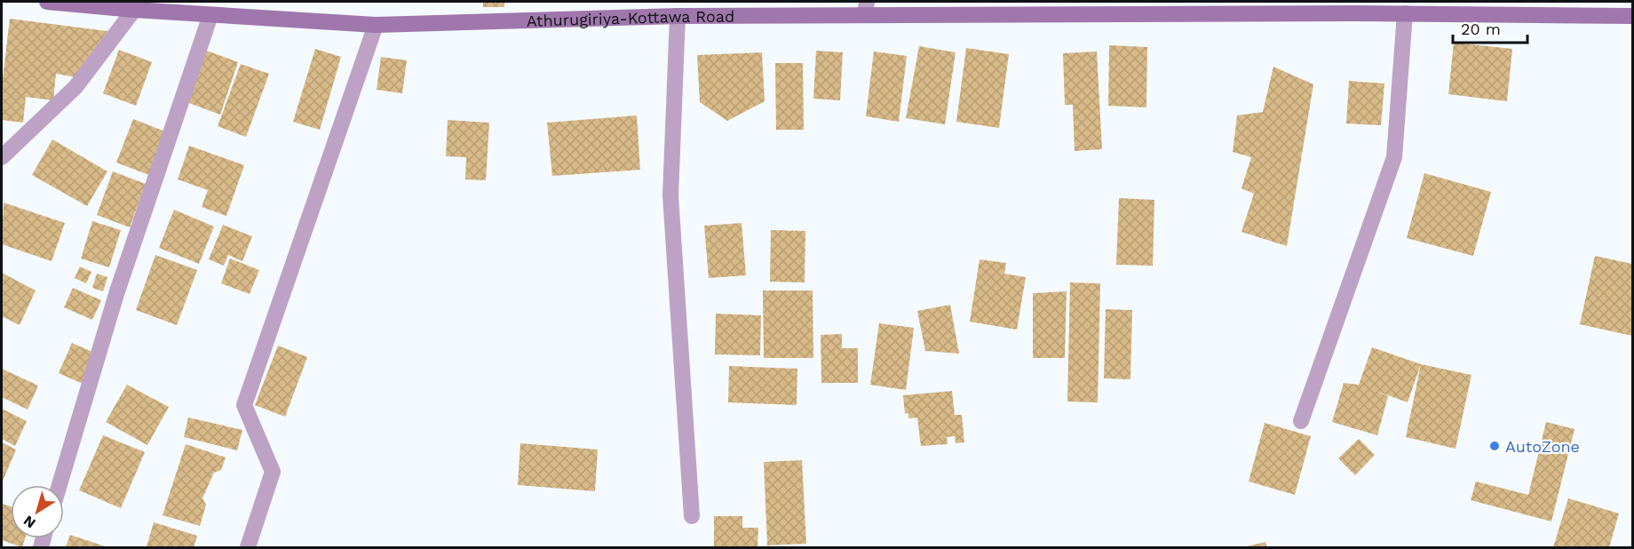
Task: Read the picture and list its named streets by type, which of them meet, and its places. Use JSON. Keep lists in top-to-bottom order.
{
  "streets": {
    "main road": ["Athurugiriya-Kottawa Road"]
  },
  "places": ["AutoZone"],
  "scale_bar": "20 m",
  "north": "bottom left"
}
